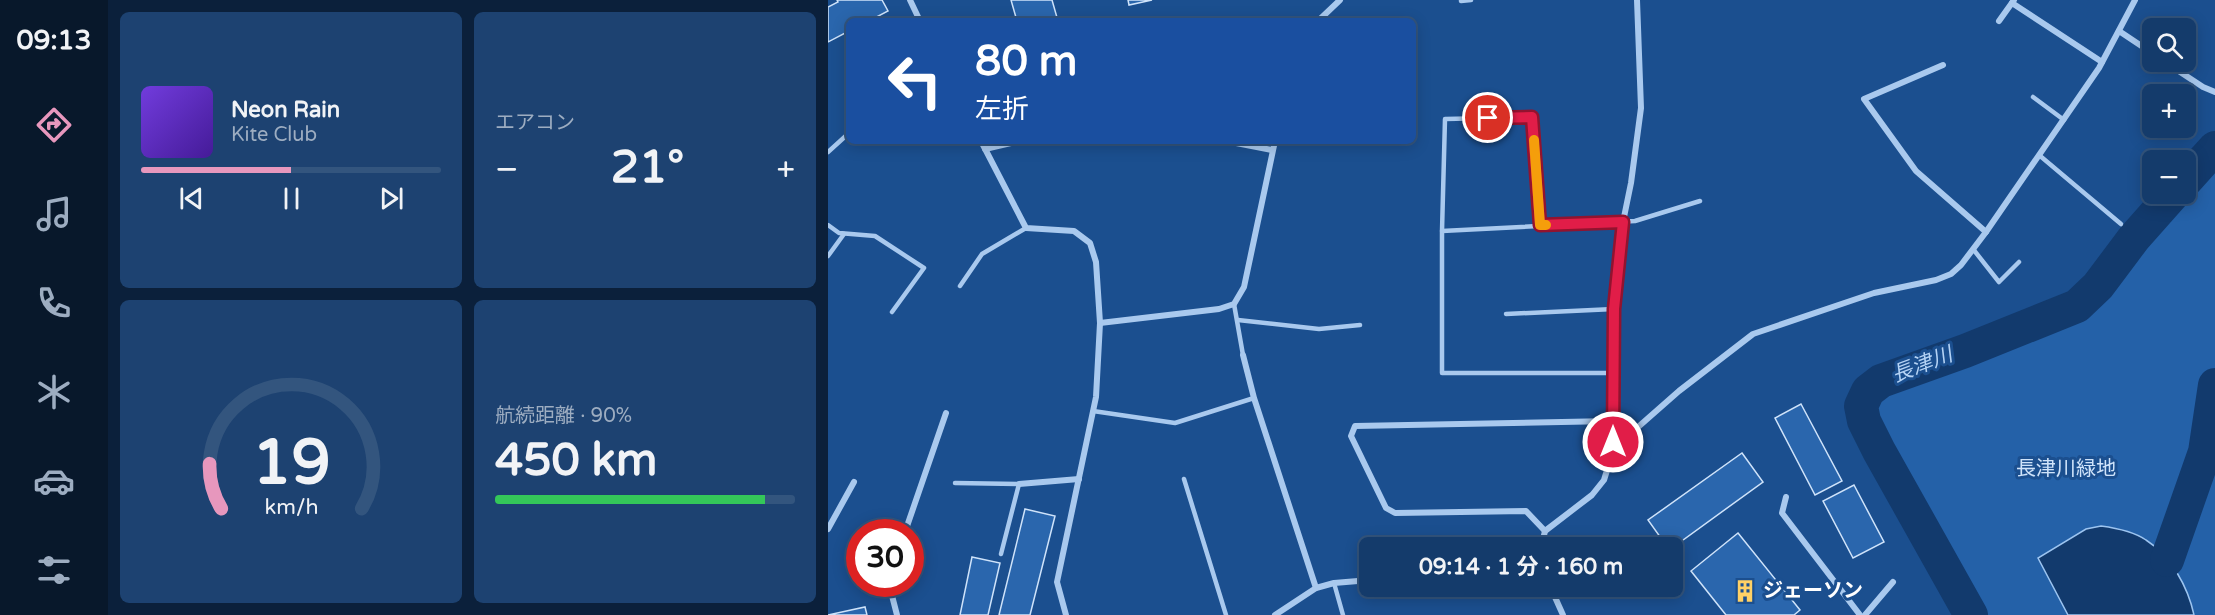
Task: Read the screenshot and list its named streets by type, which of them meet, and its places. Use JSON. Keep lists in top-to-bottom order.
{
  "water": ["長津川"],
  "parks": ["長津川緑地"],
  "places": {
    "building": ["ジェーソン"]
  },
  "page": {
    "tabs": "09:13",
    "tile": [
      "エアコン",
      ["航続距離 · 90%", "450 km"]
    ],
    "map_buttons": ["+", "−"],
    "turn": ["80 m", "左折"],
    "song": ["Neon Rain", "Kite Club"],
    "heat": ["−", "21°", "+"],
    "limit": "30",
    "trip": "09:14 · 1 分 · 160 m",
    "gauge": ["19", "km/h"]
  }
}
